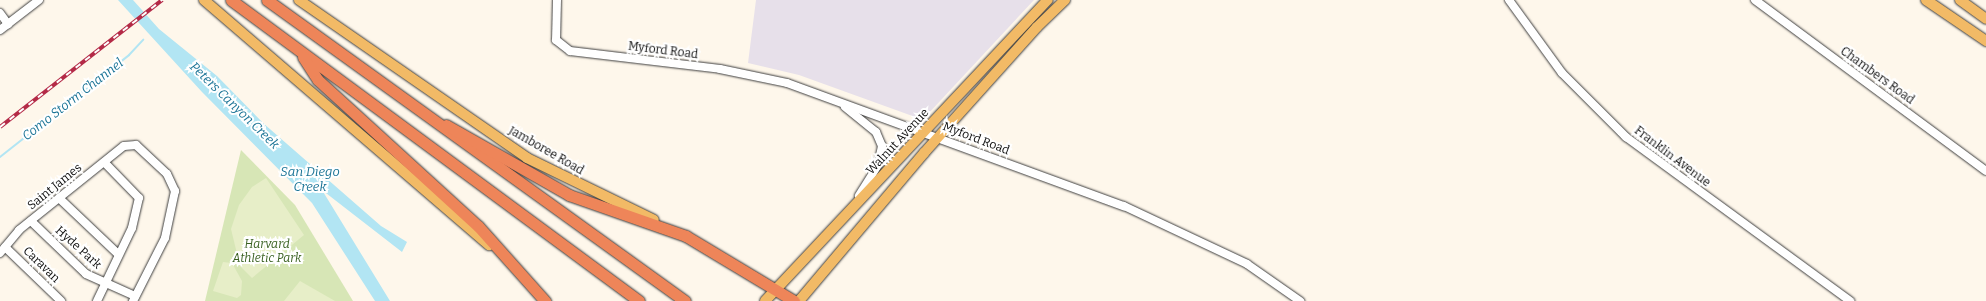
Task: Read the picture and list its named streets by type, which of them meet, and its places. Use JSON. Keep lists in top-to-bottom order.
{
  "streets": {
    "highway": ["Jamboree Road"],
    "main road": ["Walnut Avenue"],
    "street": [
      "Myford Road",
      "Chambers Road",
      "Franklin Avenue",
      "Saint James",
      "Hyde Park",
      "Caravan"
    ]
  },
  "crossings": [
    ["Myford Road", "Walnut Avenue"],
    ["Walnut Avenue", "Jamboree Road"],
    ["Saint James", "Hyde Park"],
    ["Saint James", "Caravan"]
  ],
  "water": ["Como Storm Channel", "Peters Canyon Creek", "San Diego Creek"],
  "parks": ["Harvard Athletic Park"]
}
